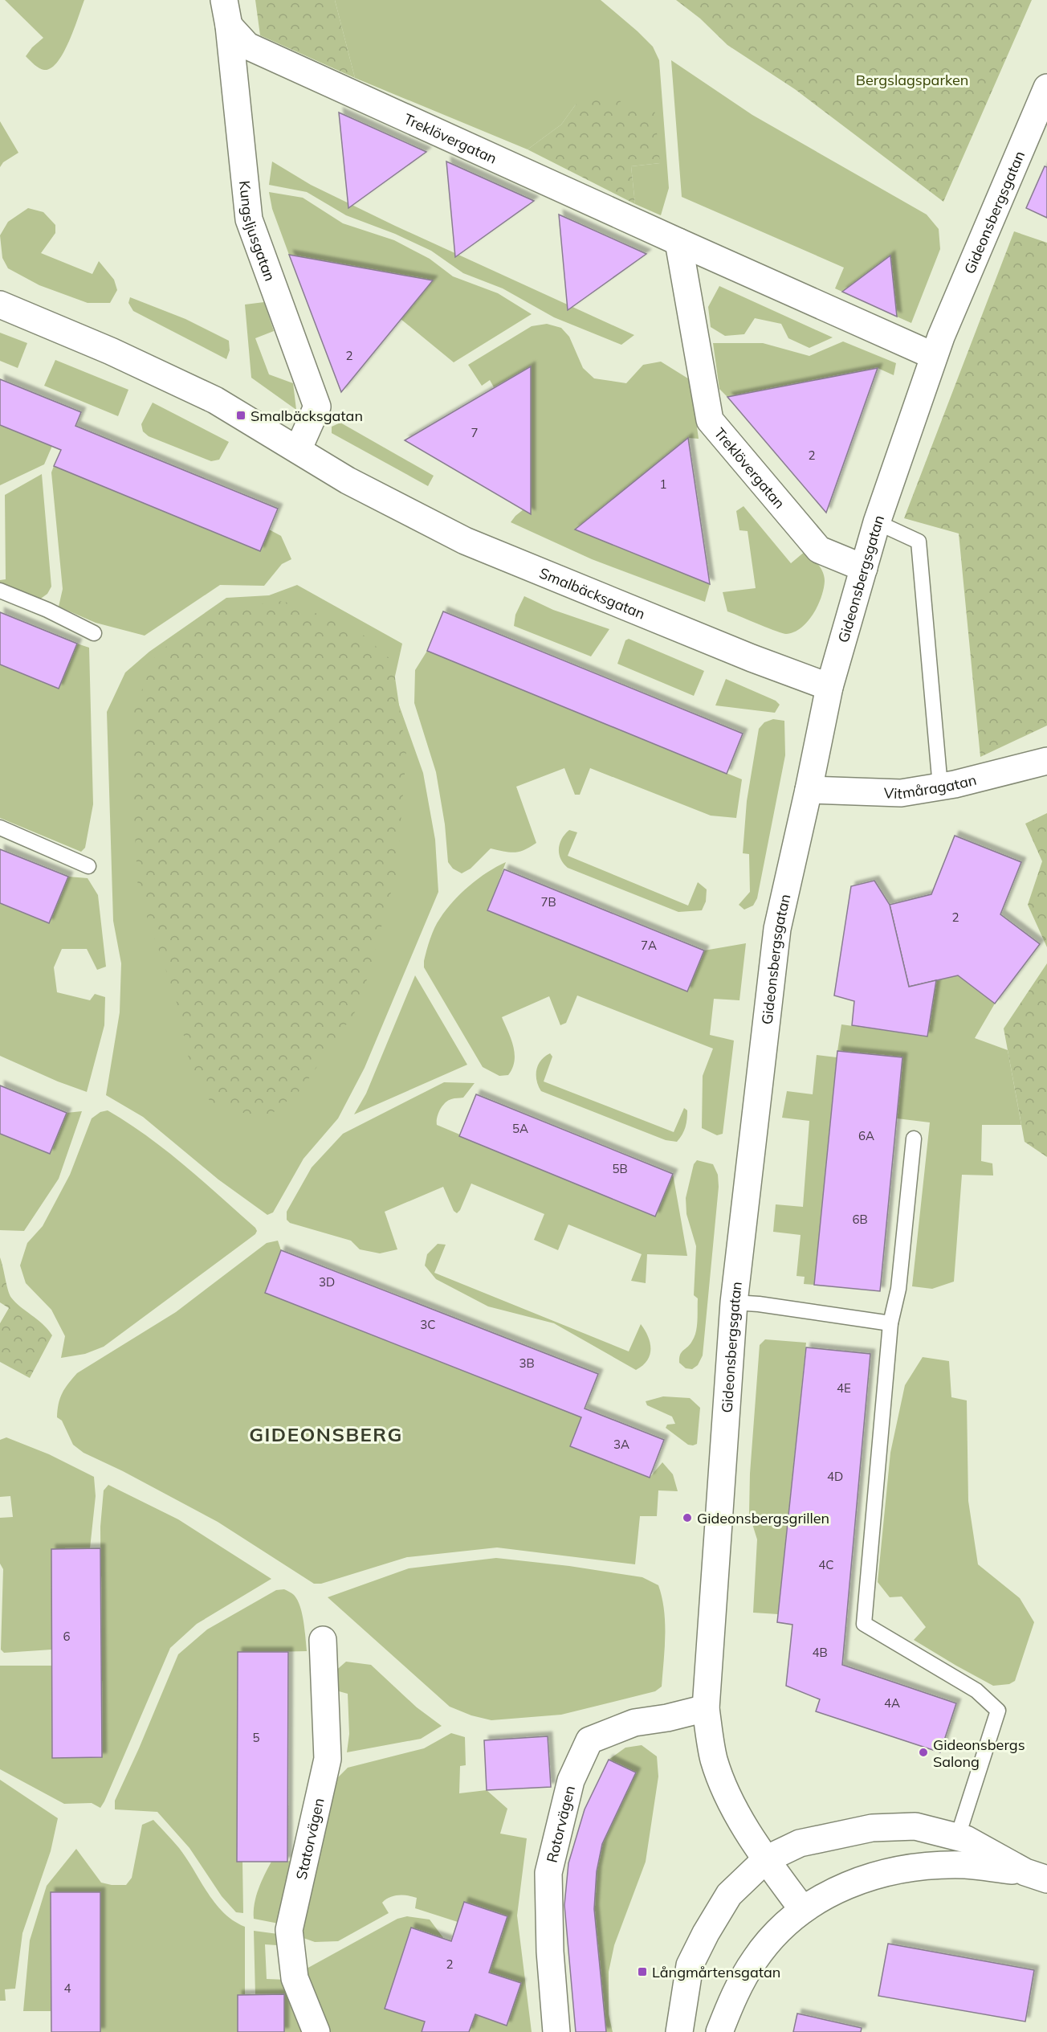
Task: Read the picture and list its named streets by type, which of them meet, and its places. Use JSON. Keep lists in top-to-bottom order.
{
  "streets": {
    "street": [
      "Treklövergatan",
      "Gideonsbergsgatan",
      "Kungsljusgatan",
      "Smalbäcksgatan",
      "Vitmåragatan",
      "Rotorvägen",
      "Statorvägen"
    ]
  },
  "crossings": [
    ["Treklövergatan", "Gideonsbergsgatan"],
    ["Treklövergatan", "Kungsljusgatan"],
    ["Gideonsbergsgatan", "Smalbäcksgatan"],
    ["Gideonsbergsgatan", "Vitmåragatan"],
    ["Gideonsbergsgatan", "Rotorvägen"],
    ["Kungsljusgatan", "Smalbäcksgatan"]
  ],
  "districts": ["GIDEONSBERG"],
  "parks": ["Bergslagsparken"],
  "places": {
    "transit": ["Smalbäcksgatan", "Långmårtensgatan"],
    "other": ["Gideonsbergsgrillen", "Gideonsbergs Salong"]
  },
  "house_numbers": [
    "2",
    "7",
    "2",
    "1",
    "7B",
    "2",
    "7A",
    "5A",
    "6A",
    "5B",
    "6B",
    "3D",
    "3C",
    "3B",
    "4E",
    "3A",
    "4D",
    "4C",
    "6",
    "4B",
    "4A",
    "5",
    "2",
    "4"
  ]
}
